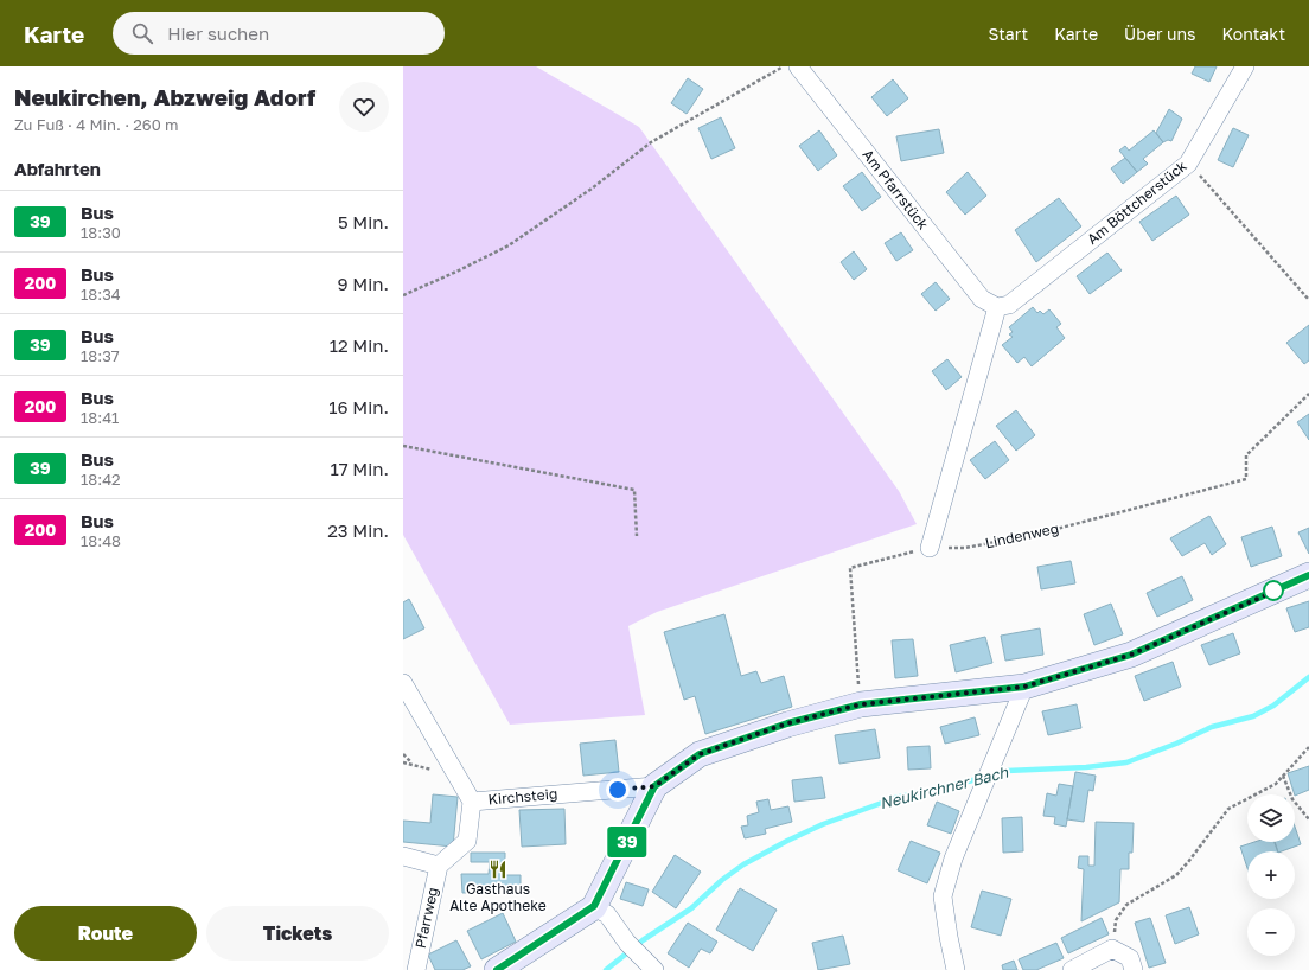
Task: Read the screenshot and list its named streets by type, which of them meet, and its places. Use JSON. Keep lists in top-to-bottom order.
{
  "streets": {
    "street": [
      "Am Pfarrstück",
      "Am Böttcherstück",
      "Kirchsteig",
      "Pfarrweg"
    ],
    "path": ["Lindenweg"]
  },
  "crossings": [
    ["Am Pfarrstück", "Am Böttcherstück"]
  ],
  "water": ["Neukirchner Bach"],
  "places": {
    "restaurant": ["Gasthaus Alte Apotheke"]
  },
  "lines": ["bus line 39"],
  "page": {
    "header": "Karte",
    "search": "Hier suchen",
    "nav": [
      "Start",
      "Karte",
      "Über uns",
      "Kontakt"
    ],
    "heading": [
      ["Neukirchen, Abzweig Adorf", "Zu Fuß · 4 Min. · 260 m"],
      "Abfahrten"
    ],
    "on_map": "39",
    "list": [
      {
        "mark": "39",
        "name": "Bus",
        "note": "18:30",
        "value": "5 Min."
      },
      {
        "mark": "200",
        "name": "Bus",
        "note": "18:34",
        "value": "9 Min."
      },
      {
        "mark": "39",
        "name": "Bus",
        "note": "18:37",
        "value": "12 Min."
      },
      {
        "mark": "200",
        "name": "Bus",
        "note": "18:41",
        "value": "16 Min."
      },
      {
        "mark": "39",
        "name": "Bus",
        "note": "18:42",
        "value": "17 Min."
      },
      {
        "mark": "200",
        "name": "Bus",
        "note": "18:48",
        "value": "23 Min."
      }
    ],
    "map_buttons": ["+", "−"],
    "buttons": ["Route", "Tickets"]
  }
}
